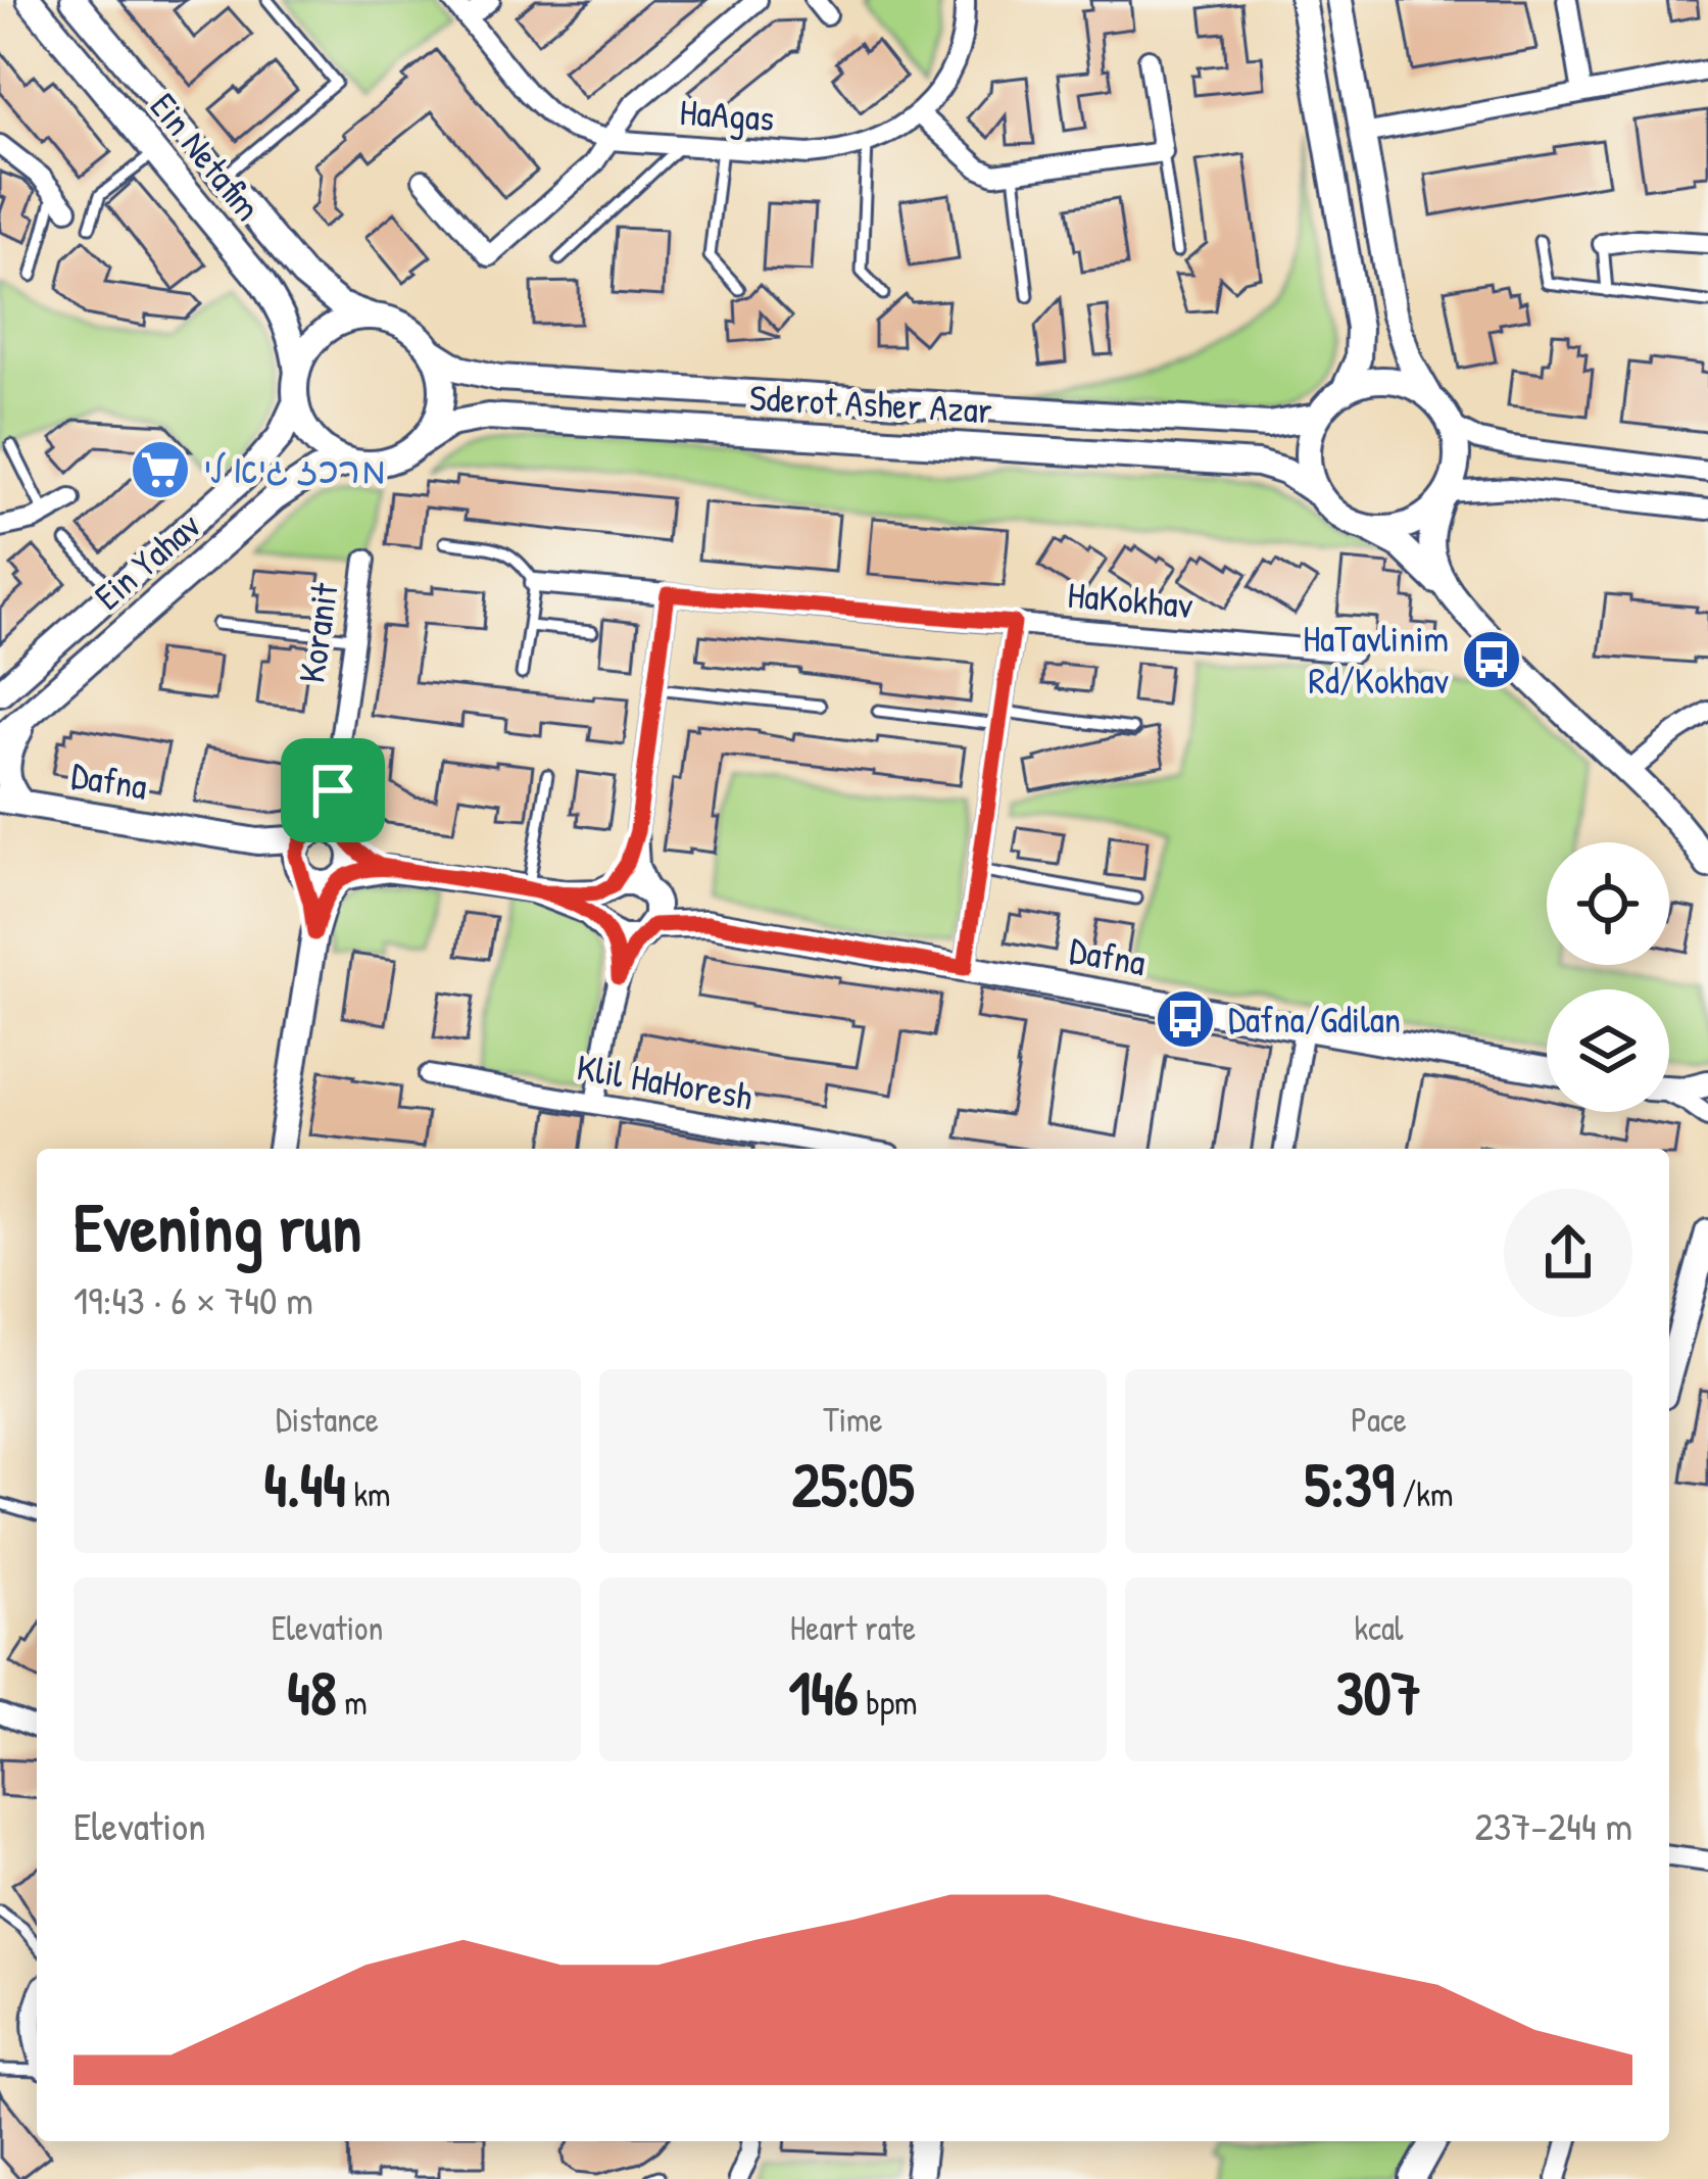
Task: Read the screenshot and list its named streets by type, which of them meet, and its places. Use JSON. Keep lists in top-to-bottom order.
{
  "streets": {
    "street": [
      "HaAgas",
      "Ein Netafim",
      "Sderot Asher Azar",
      "Ein Yahav",
      "HaKokhav",
      "Koranit",
      "Dafna",
      "Klil HaHoresh"
    ]
  },
  "crossings": [
    ["Ein Netafim", "Sderot Asher Azar"],
    ["Ein Netafim", "Ein Yahav"],
    ["Sderot Asher Azar", "Ein Yahav"],
    ["Ein Yahav", "Dafna"],
    ["Koranit", "Dafna"]
  ],
  "places": {
    "supermarket": ["מרכז גיא לי"],
    "bus stop": ["HaTavlinim Rd/Kokhav", "Dafna/Gdilan"]
  },
  "page": {
    "heading": ["Evening run", "19:43 · 6 × 740 m"],
    "stats": [
      ["Distance", "4.44 km"],
      ["Time", "25:05"],
      ["Pace", "5:39 /km"],
      ["Elevation", "48 m"],
      ["Heart rate", "146 bpm"],
      ["kcal", "307"]
    ],
    "chart": ["Elevation", "237–244 m"]
  }
}
